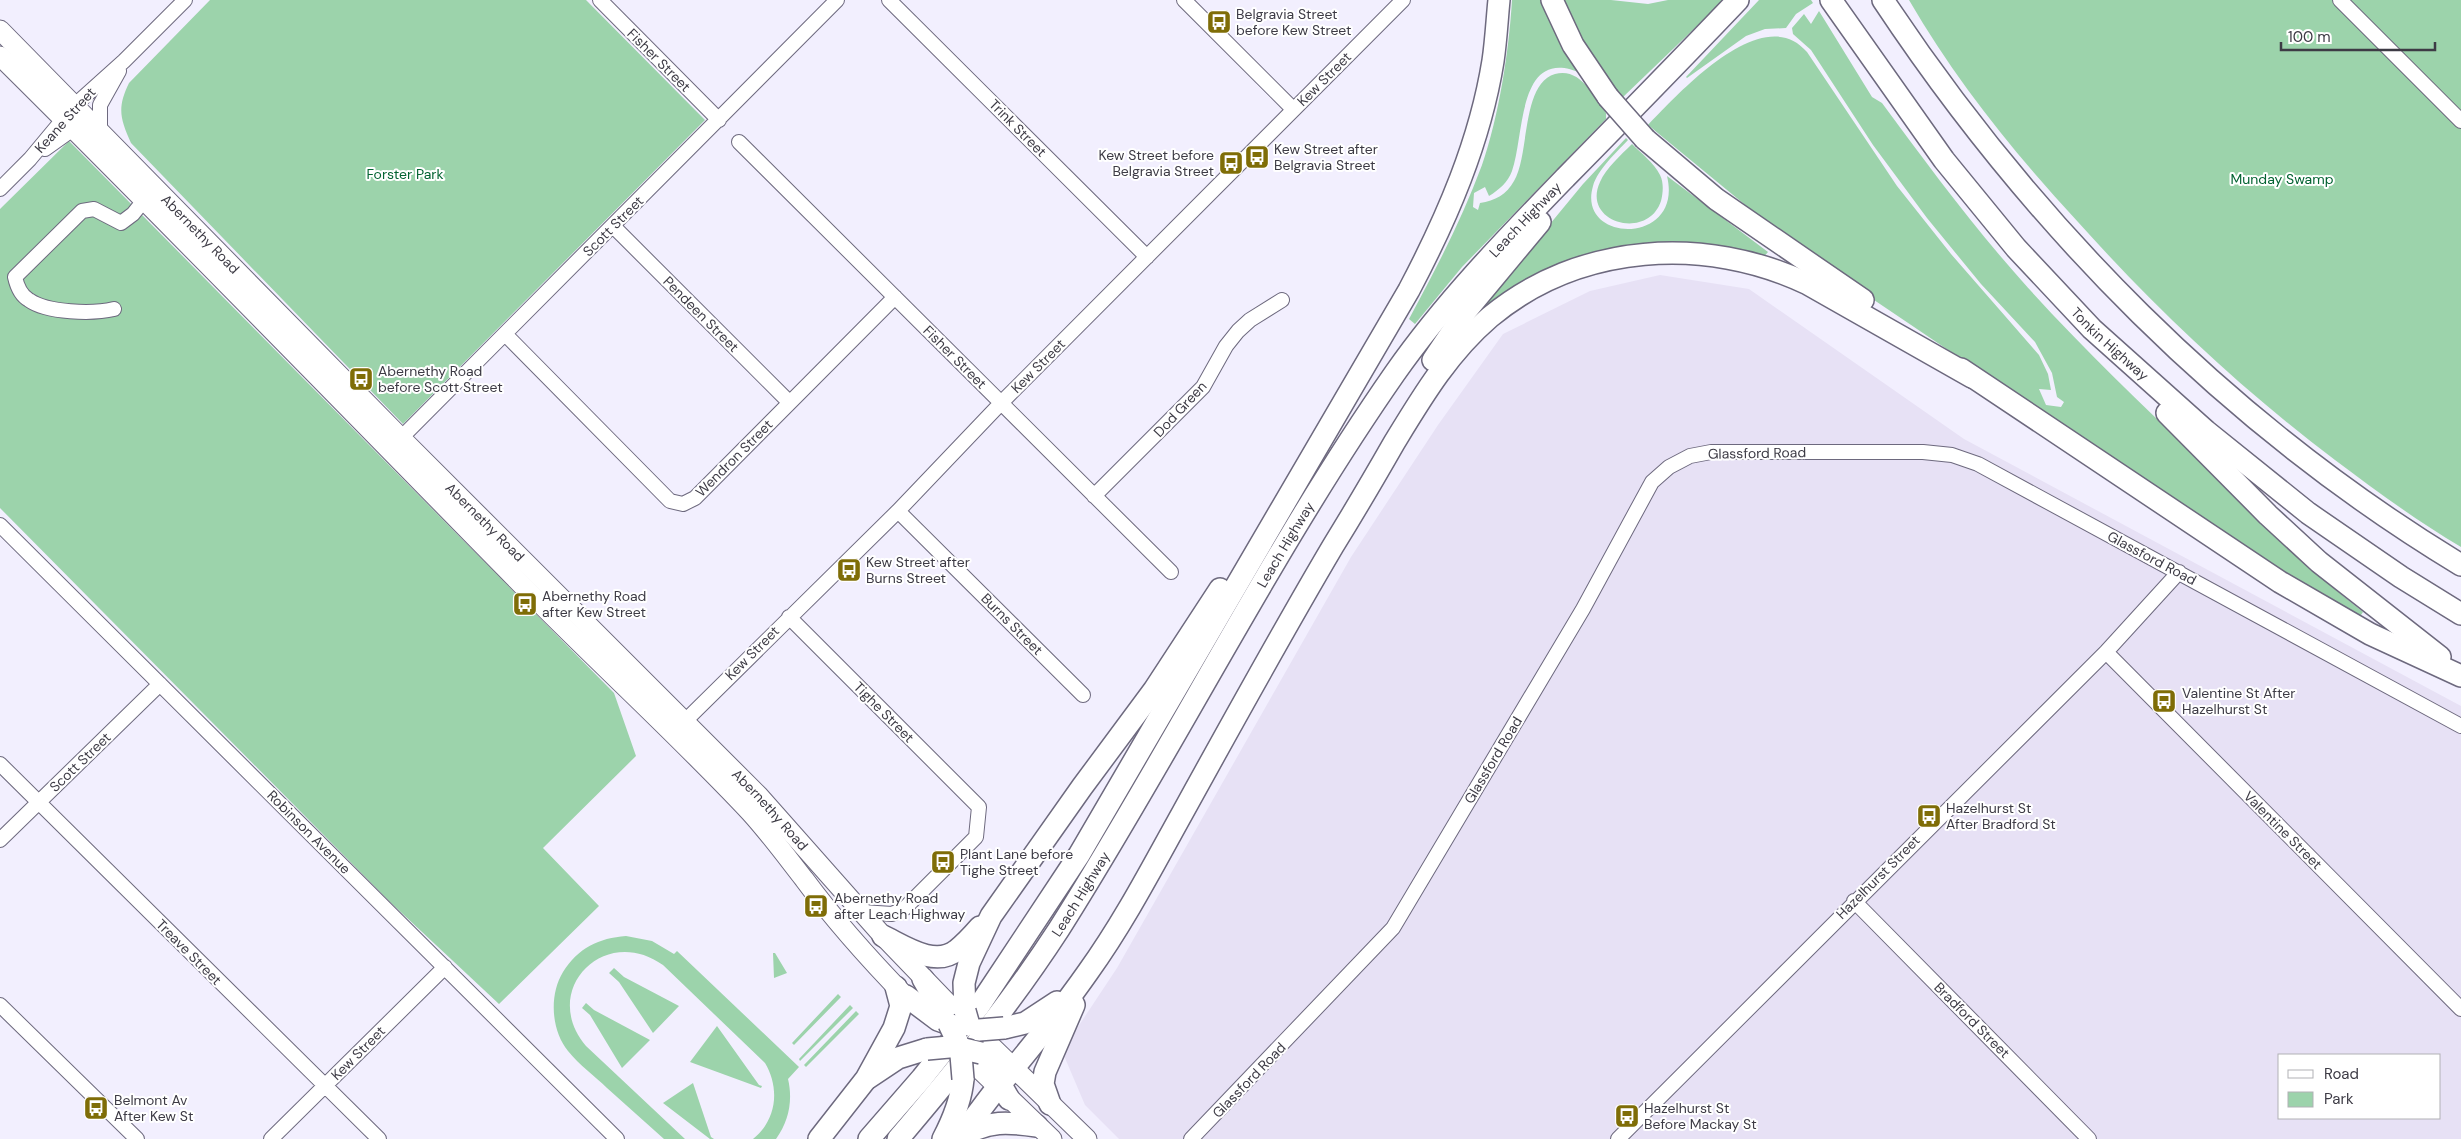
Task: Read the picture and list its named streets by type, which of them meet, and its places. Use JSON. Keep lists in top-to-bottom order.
{
  "streets": {
    "highway": ["Leach Highway", "Tonkin Highway"],
    "main road": ["Abernethy Road"],
    "street": [
      "Fisher Street",
      "Kew Street",
      "Keane Street",
      "Trink Street",
      "Scott Street",
      "Pendeen Street",
      "Dod Green",
      "Glassford Road",
      "Wendron Street",
      "Burns Street",
      "Tighe Street",
      "Valentine Street",
      "Robinson Avenue",
      "Hazelhurst Street",
      "Treave Street",
      "Bradford Street"
    ]
  },
  "crossings": [
    ["Fisher Street", "Kew Street"],
    ["Fisher Street", "Scott Street"],
    ["Fisher Street", "Dod Green"],
    ["Fisher Street", "Wendron Street"],
    ["Kew Street", "Trink Street"],
    ["Kew Street", "Abernethy Road"],
    ["Kew Street", "Burns Street"],
    ["Kew Street", "Tighe Street"],
    ["Kew Street", "Robinson Avenue"],
    ["Kew Street", "Treave Street"],
    ["Keane Street", "Abernethy Road"],
    ["Scott Street", "Abernethy Road"],
    ["Scott Street", "Pendeen Street"],
    ["Scott Street", "Wendron Street"],
    ["Scott Street", "Robinson Avenue"],
    ["Scott Street", "Treave Street"],
    ["Abernethy Road", "Tighe Street"],
    ["Pendeen Street", "Wendron Street"],
    ["Glassford Road", "Hazelhurst Street"],
    ["Valentine Street", "Hazelhurst Street"],
    ["Hazelhurst Street", "Bradford Street"]
  ],
  "parks": ["Forster Park", "Munday Swamp"],
  "places": {
    "bus stop": [
      "Belgravia Street before Kew Street",
      "Kew Street after Belgravia Street",
      "Kew Street before Belgravia Street",
      "Abernethy Road before Scott Street",
      "Kew Street after Burns Street",
      "Abernethy Road after Kew Street",
      "Valentine St After Hazelhurst St",
      "Hazelhurst St After Bradford St",
      "Plant Lane before Tighe Street",
      "Abernethy Road after Leach Highway",
      "Belmont Av After Kew St",
      "Hazelhurst St Before Mackay St"
    ]
  },
  "legend": ["Road", "Park"],
  "scale_bar": "100 m"
}
